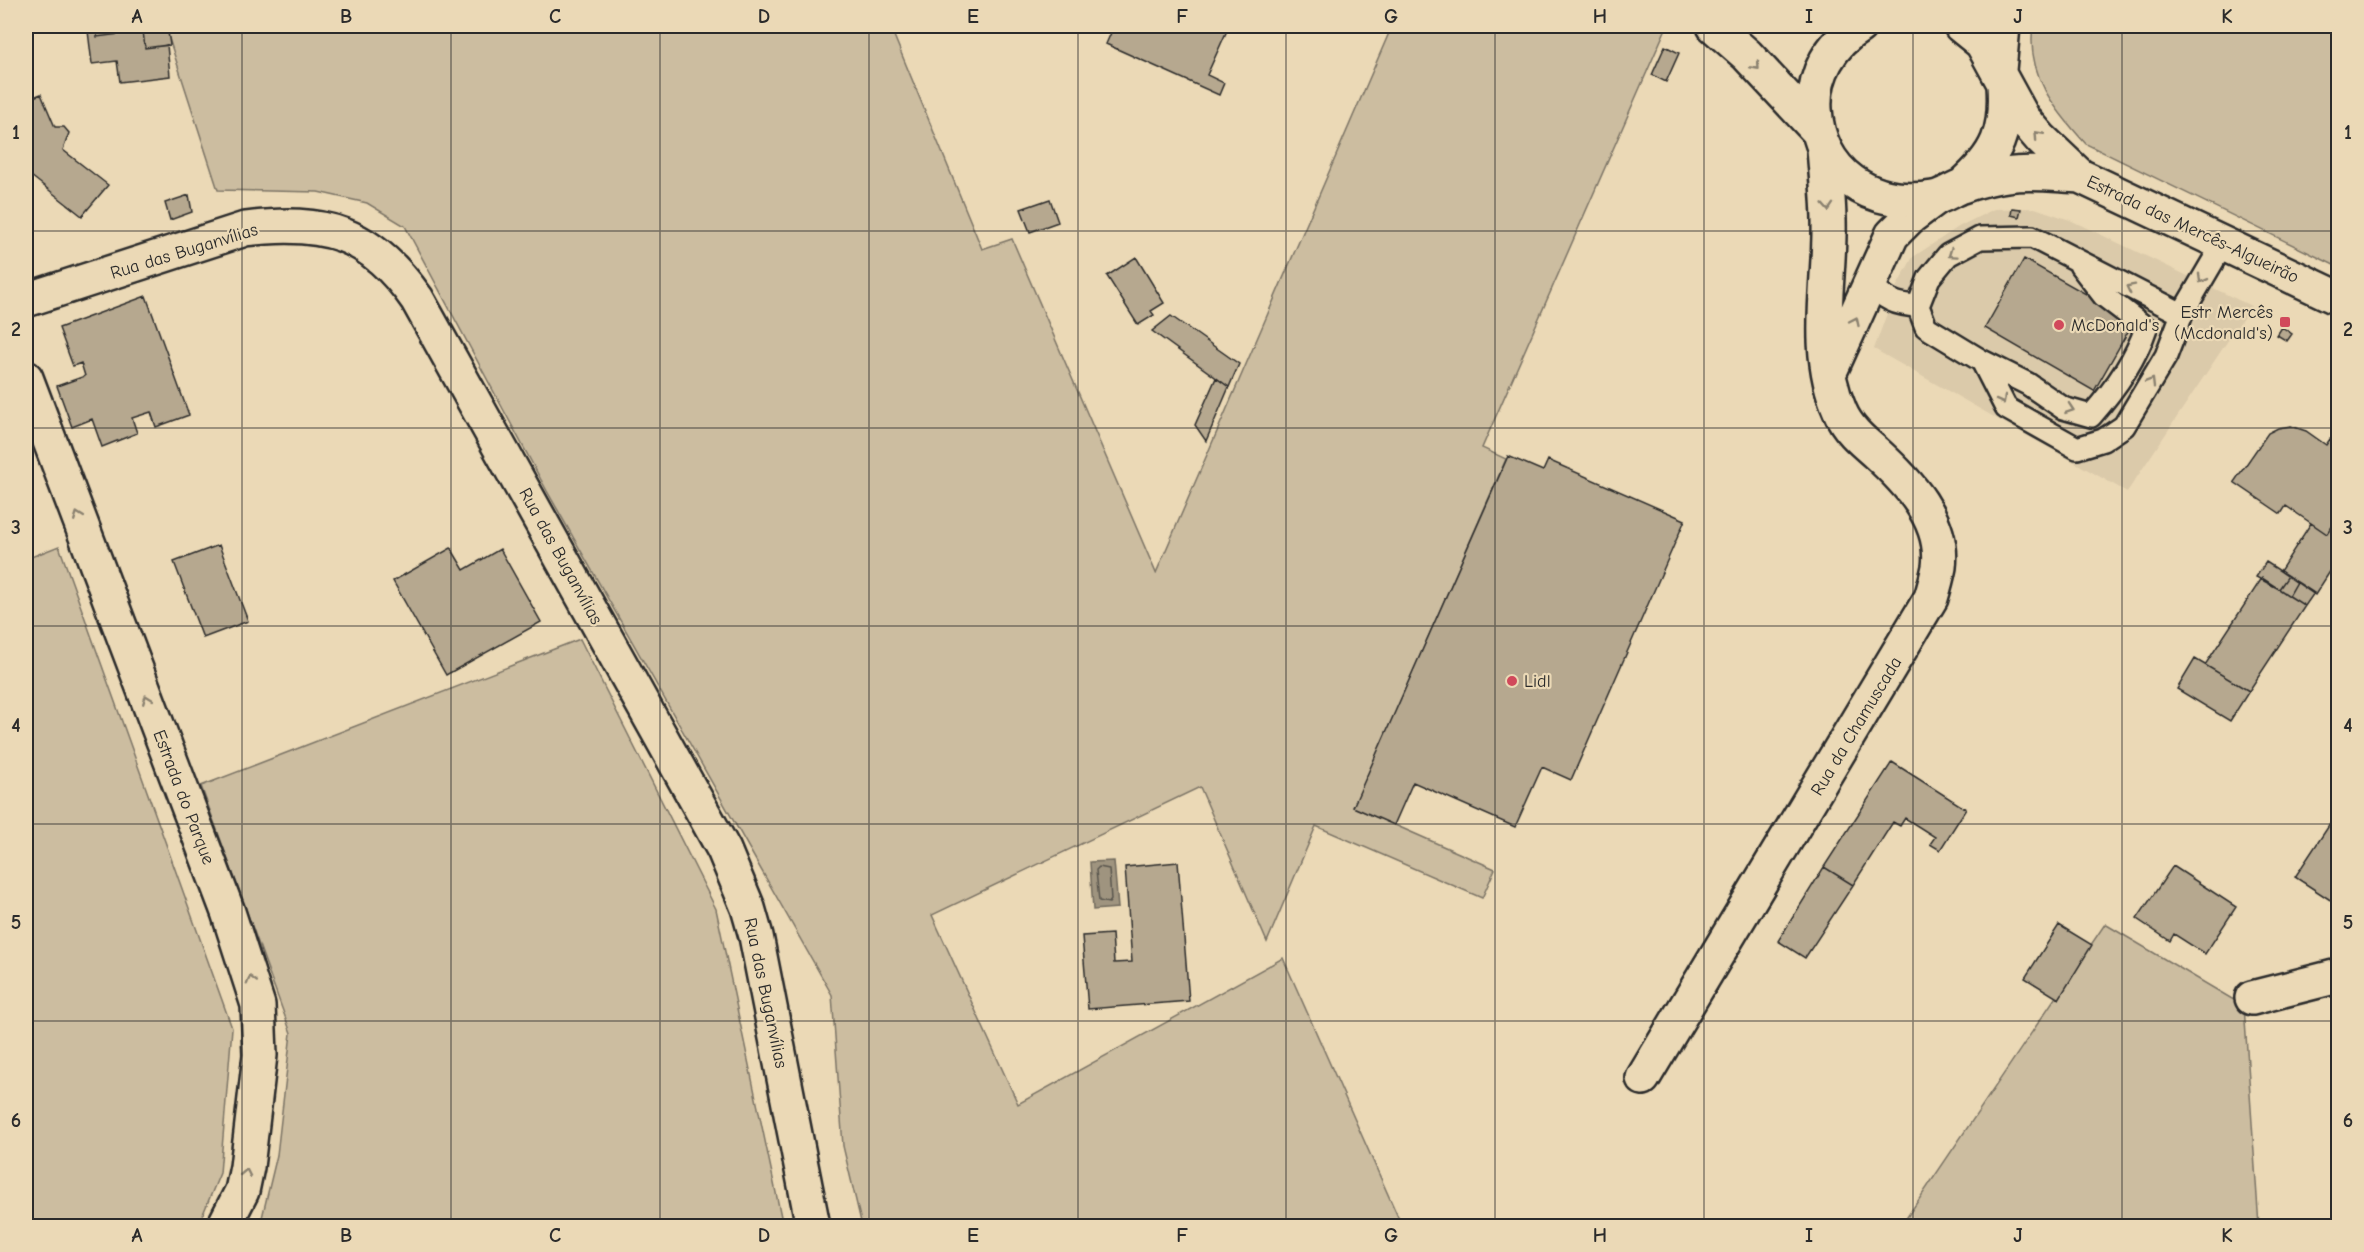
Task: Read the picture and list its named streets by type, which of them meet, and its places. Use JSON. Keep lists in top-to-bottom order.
{
  "streets": {
    "street": [
      "Estrada das Mercês-Algueirão",
      "Rua das Buganvílias",
      "Rua da Chamuscada",
      "Estrada do Parque"
    ]
  },
  "crossings": [
    ["Estrada das Mercês-Algueirão", "Rua da Chamuscada"]
  ],
  "one_way": ["Estrada do Parque"],
  "places": {
    "transit": ["Estr Mercês (Mcdonald's)"],
    "other": ["McDonald's", "Lidl"]
  },
  "grid": {
    "columns": [
      "A",
      "B",
      "C",
      "D",
      "E",
      "F",
      "G",
      "H",
      "I",
      "J",
      "K"
    ],
    "rows": [
      "1",
      "2",
      "3",
      "4",
      "5",
      "6"
    ]
  }
}
